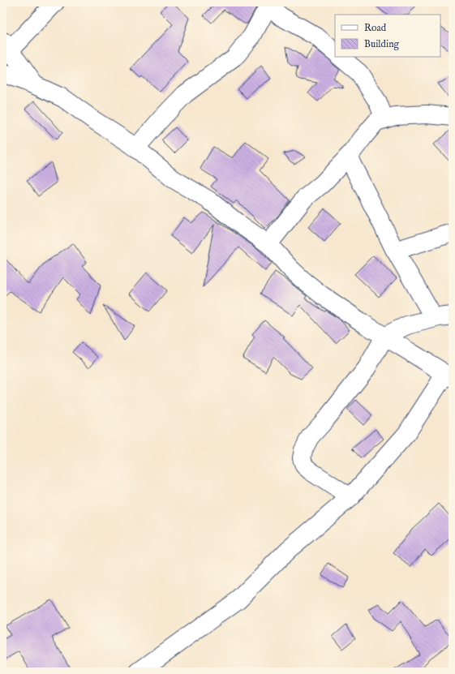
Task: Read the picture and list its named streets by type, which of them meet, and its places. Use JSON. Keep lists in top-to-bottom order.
{
  "legend": ["Road", "Building"]
}
